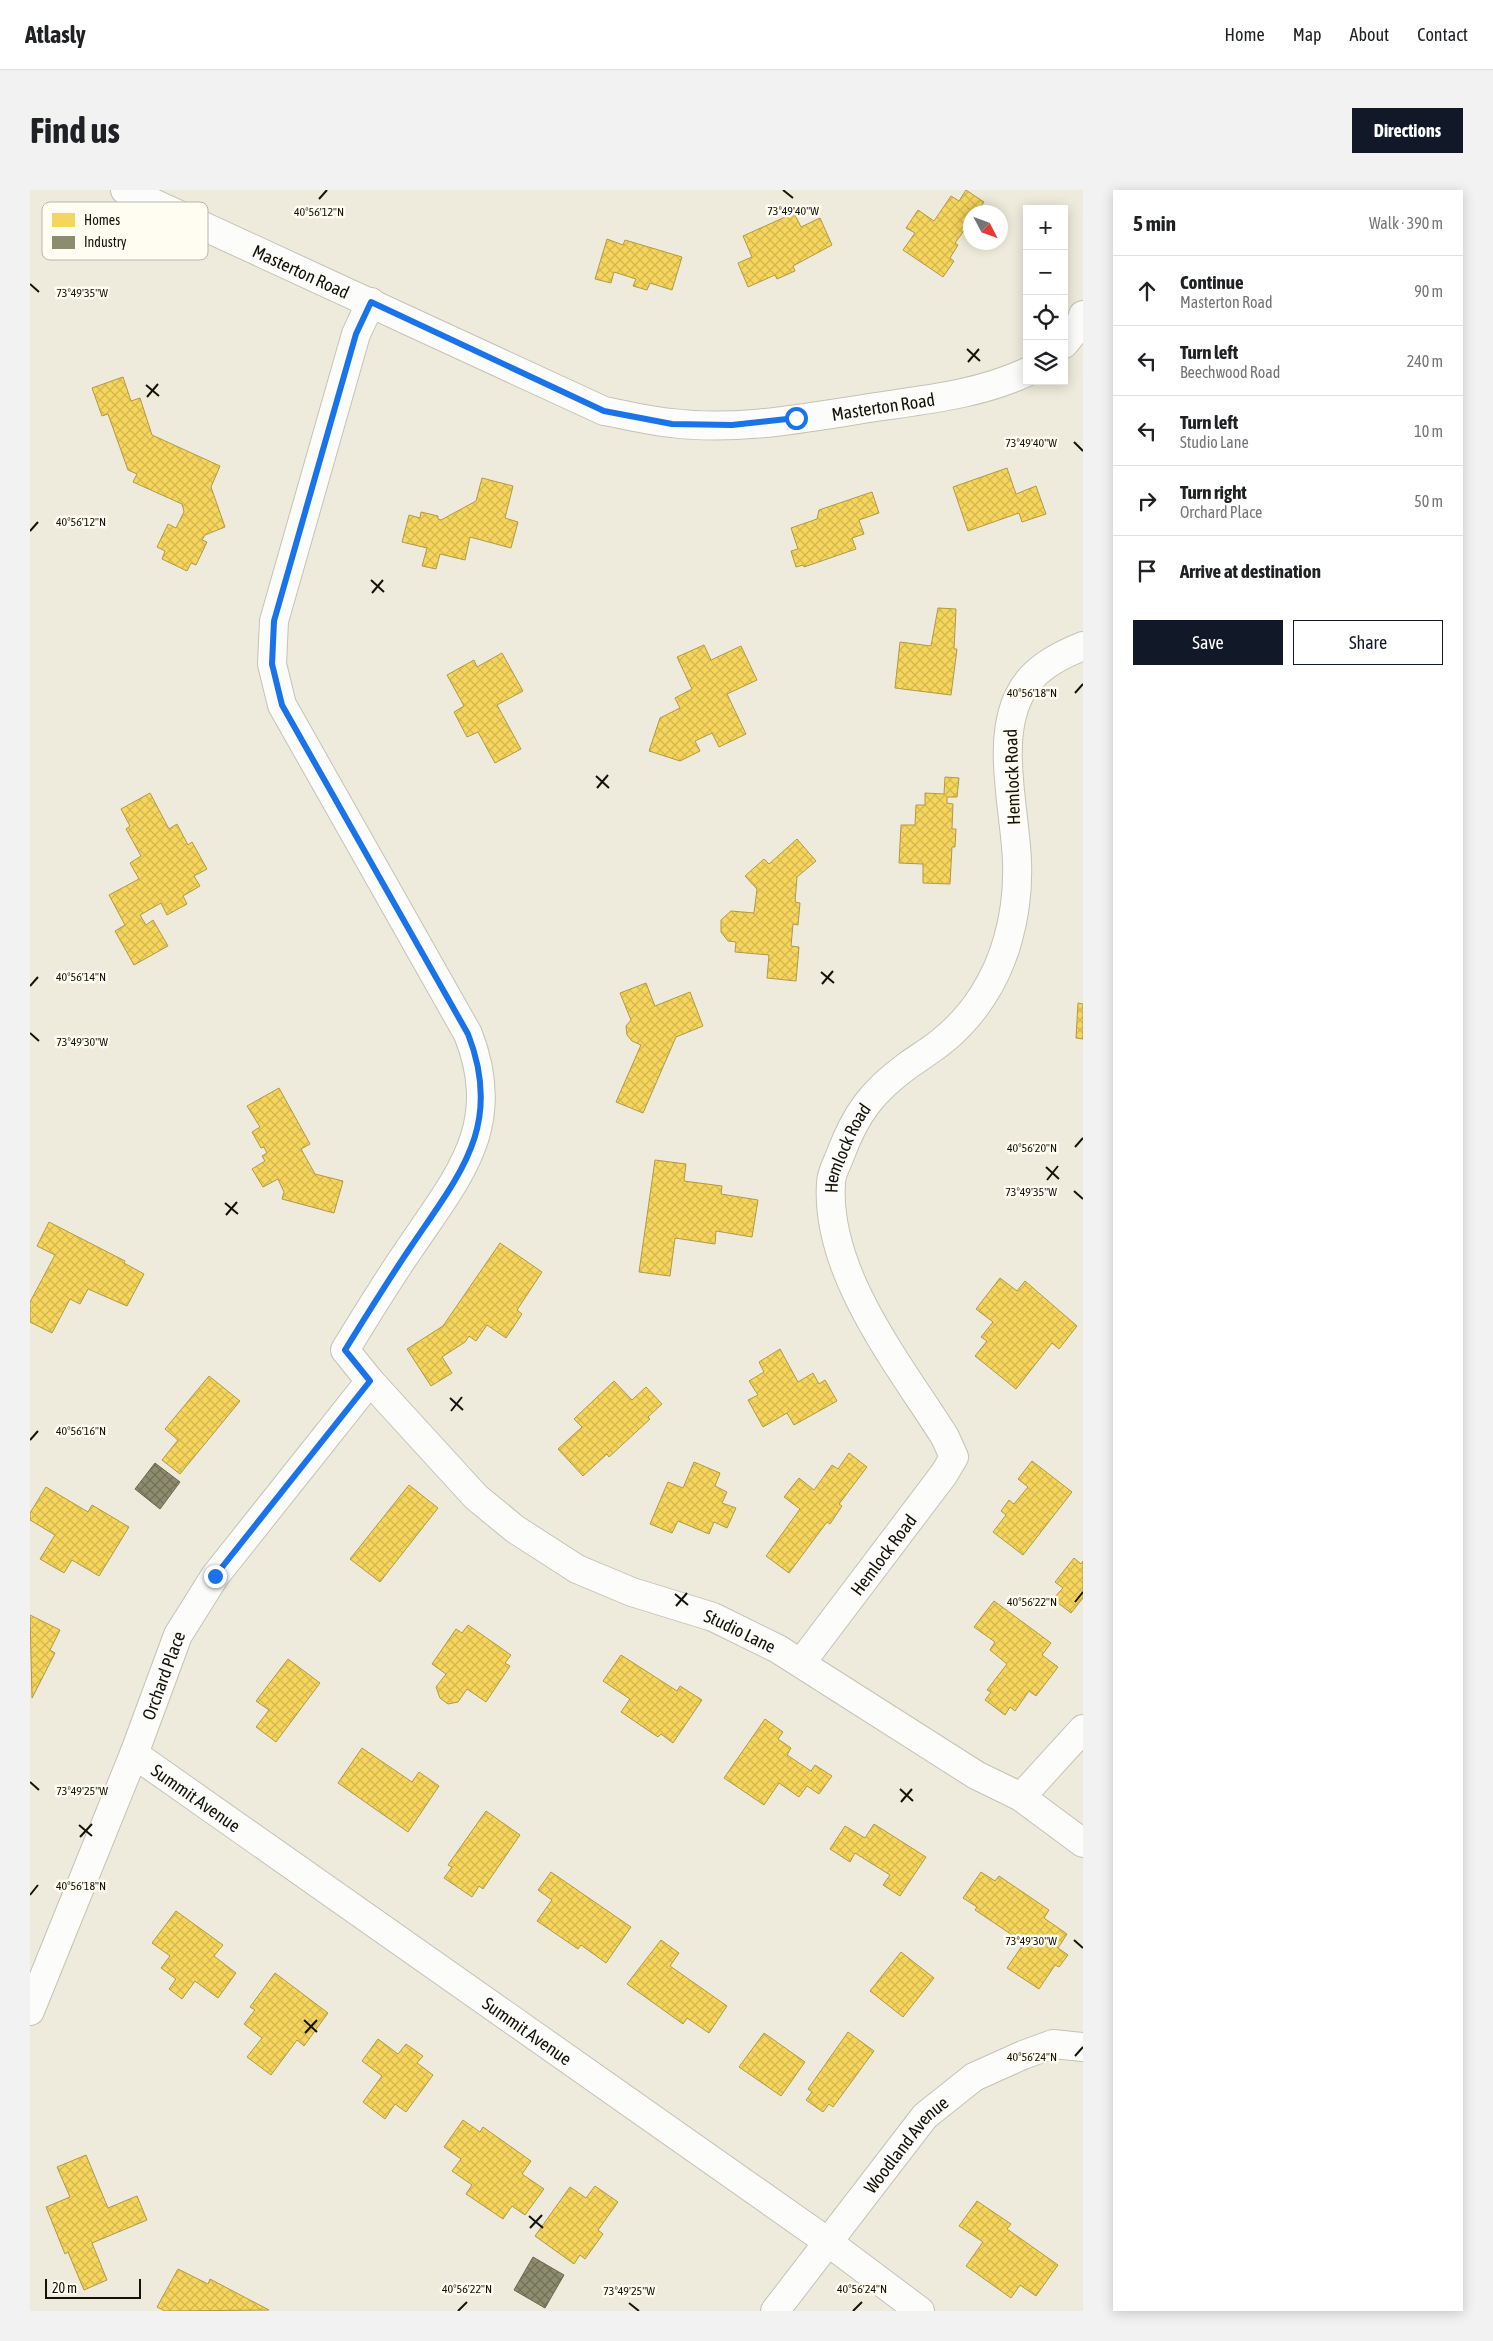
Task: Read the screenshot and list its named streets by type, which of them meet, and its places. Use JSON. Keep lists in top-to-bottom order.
{
  "streets": {
    "street": [
      "Masterton Road",
      "Hemlock Road",
      "Studio Lane",
      "Orchard Place",
      "Summit Avenue",
      "Woodland Avenue"
    ]
  },
  "crossings": [
    ["Masterton Road", "Studio Lane"],
    ["Hemlock Road", "Studio Lane"],
    ["Studio Lane", "Orchard Place"],
    ["Orchard Place", "Summit Avenue"],
    ["Summit Avenue", "Woodland Avenue"]
  ],
  "legend": ["Homes", "Industry"],
  "scale_bar": "20 m",
  "north": "bottom right",
  "page": {
    "header": "Atlasly",
    "nav": [
      "Home",
      "Map",
      "About",
      "Contact"
    ],
    "buttons": [
      "Directions",
      ["Save", "Share"]
    ],
    "title": "Find us",
    "heading": ["5 min", "Walk · 390 m"],
    "map_buttons": ["+", "−"],
    "list": [
      ["Continue", "Masterton Road", "90 m"],
      ["Turn left", "Beechwood Road", "240 m"],
      ["Turn left", "Studio Lane", "10 m"],
      ["Turn right", "Orchard Place", "50 m"],
      "Arrive at destination"
    ],
    "scale": "20 m"
  },
  "coordinates": [
    "73°49'40\"W",
    "40°56'12\"N",
    "73°49'35\"W",
    "40°56'18\"N",
    "40°56'14\"N",
    "73°49'30\"W",
    "40°56'20\"N",
    "40°56'16\"N",
    "40°56'22\"N",
    "73°49'25\"W",
    "40°56'24\"N"
  ]
}
